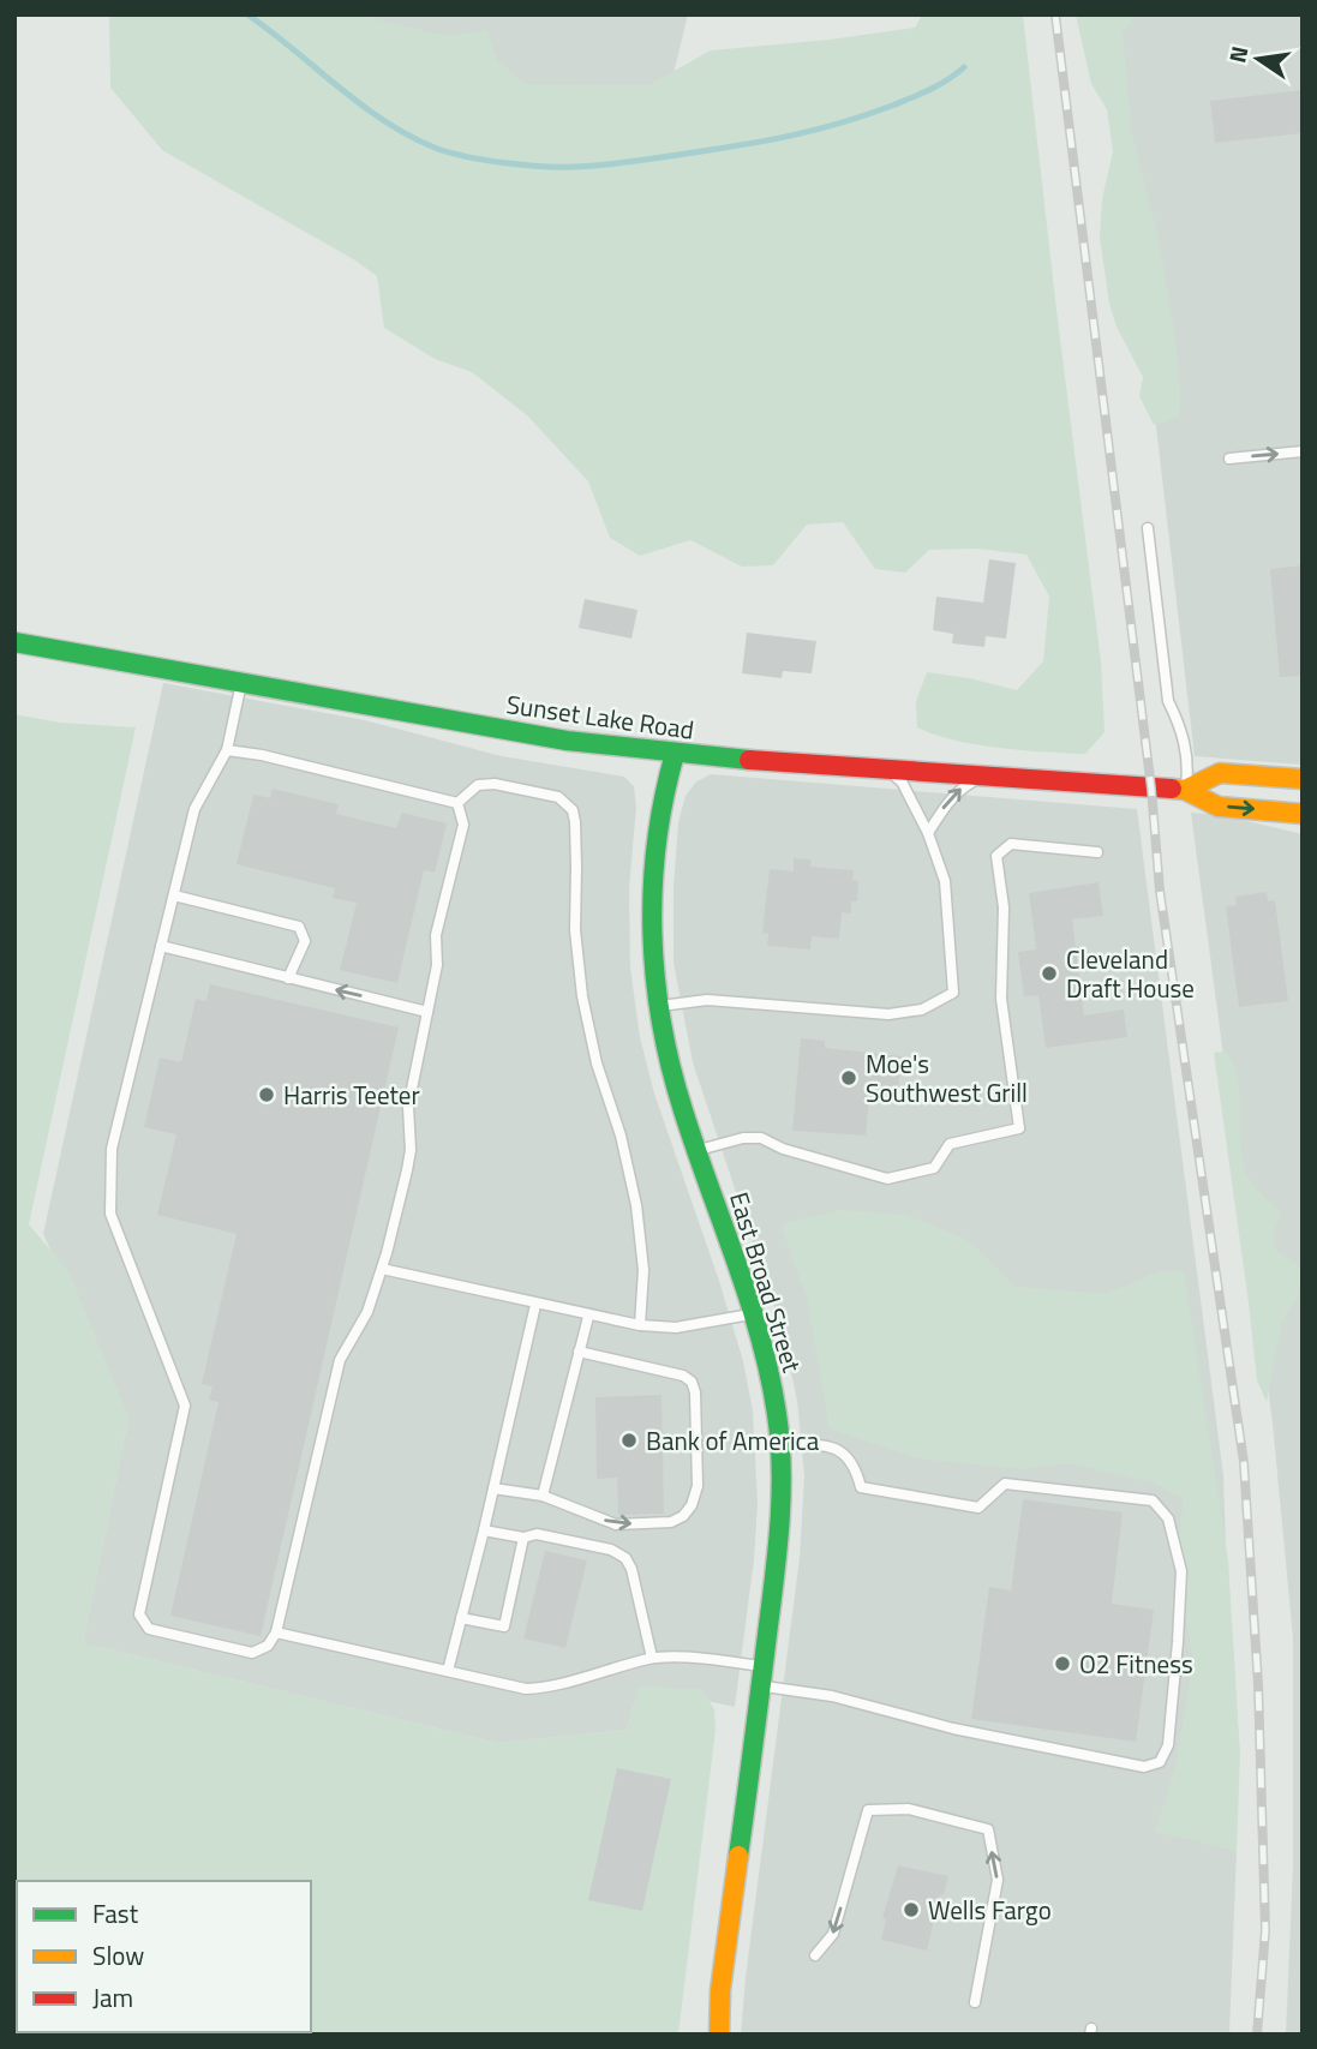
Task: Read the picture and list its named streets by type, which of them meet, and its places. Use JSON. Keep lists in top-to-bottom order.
{
  "streets": {
    "main road": ["Sunset Lake Road", "East Broad Street"]
  },
  "crossings": [
    ["Sunset Lake Road", "East Broad Street"]
  ],
  "places": [
    "Cleveland Draft House",
    "Moe's Southwest Grill",
    "Harris Teeter",
    "Bank of America",
    "O2 Fitness",
    "Wells Fargo"
  ],
  "legend": ["Fast", "Slow", "Jam"],
  "north": "left"
}
